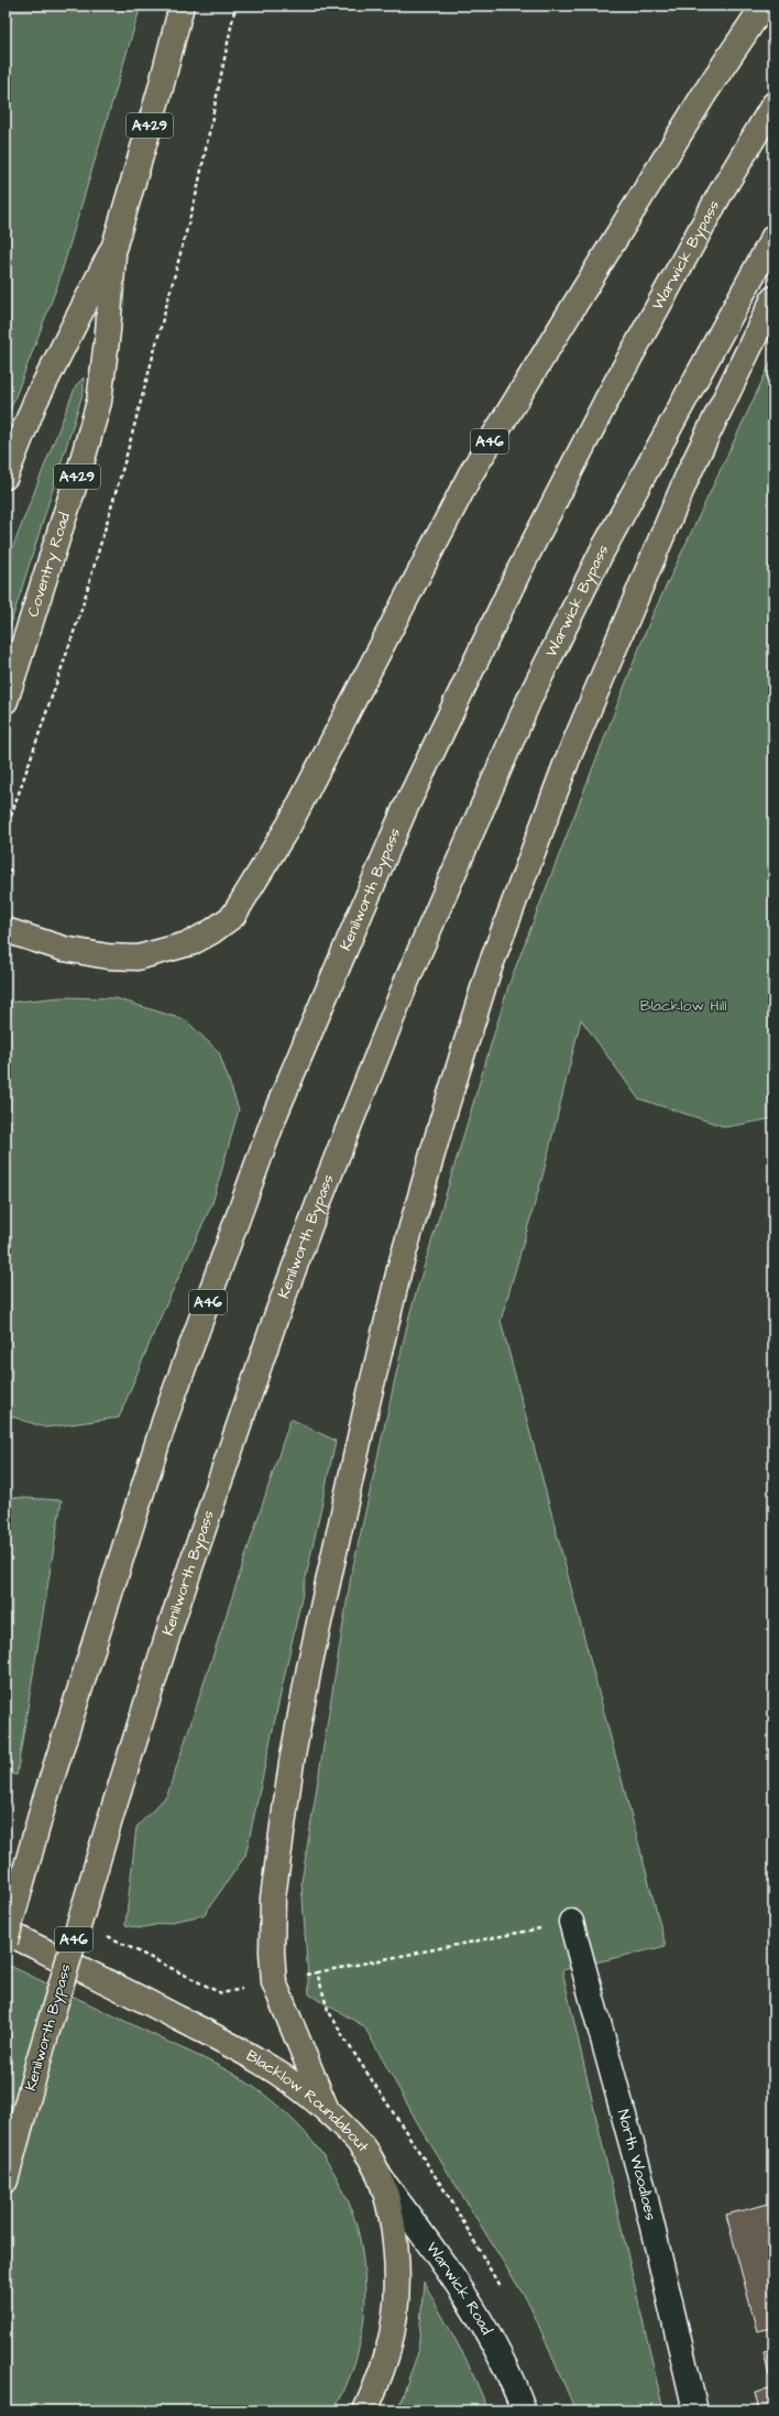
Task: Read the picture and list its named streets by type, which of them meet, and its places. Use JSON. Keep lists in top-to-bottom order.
{
  "streets": {
    "main road": [
      "A429",
      "Warwick Bypass",
      "A46",
      "Coventry Road",
      "Kenilworth Bypass",
      "Blacklow Roundabout"
    ],
    "street": ["North Woodloes", "Warwick Road"]
  },
  "crossings": [
    ["Warwick Bypass", "Kenilworth Bypass"],
    ["Blacklow Roundabout", "Warwick Road"]
  ],
  "parks": ["Blacklow Hill"]
}
